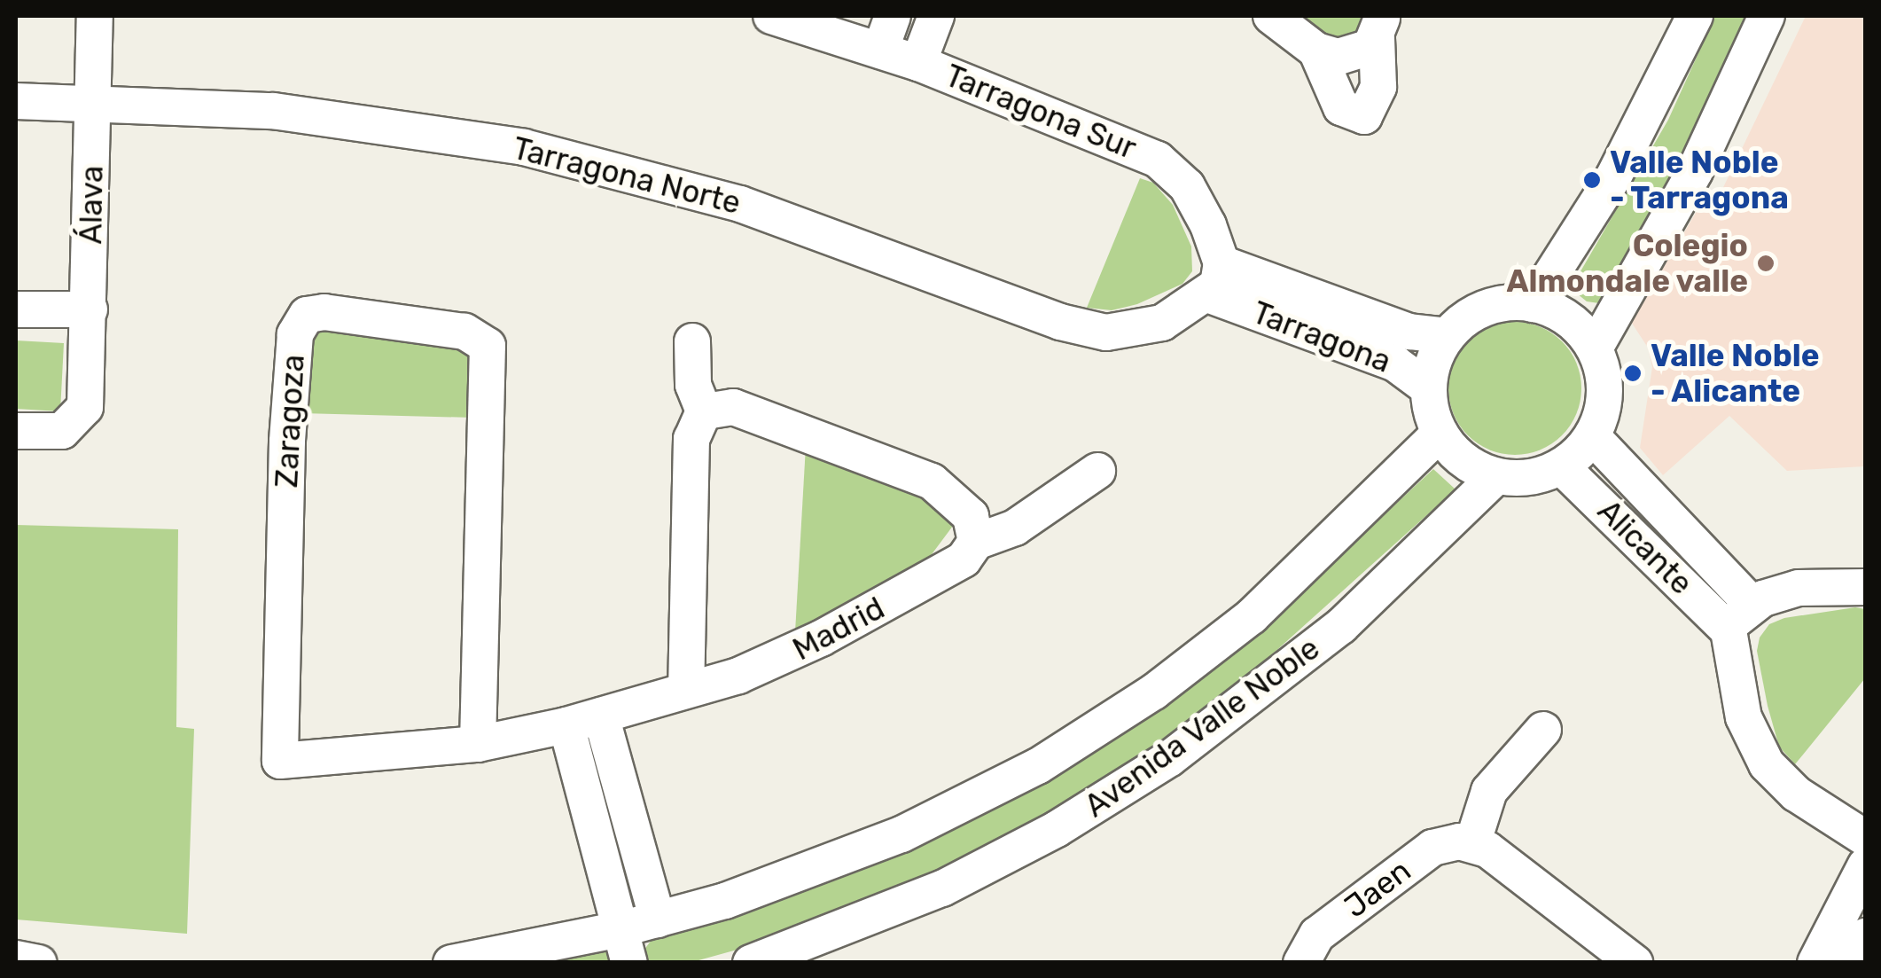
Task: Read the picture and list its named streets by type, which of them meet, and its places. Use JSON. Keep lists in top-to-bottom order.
{
  "streets": {
    "street": [
      "Tarragona Sur",
      "Tarragona Norte",
      "Álava",
      "Tarragona",
      "Zaragoza",
      "Alicante",
      "Madrid",
      "Avenida Valle Noble",
      "Jaen"
    ]
  },
  "crossings": [
    ["Tarragona Sur", "Tarragona Norte"],
    ["Tarragona Sur", "Tarragona"],
    ["Tarragona Norte", "Álava"],
    ["Tarragona Norte", "Tarragona"],
    ["Tarragona", "Alicante"],
    ["Tarragona", "Avenida Valle Noble"],
    ["Zaragoza", "Madrid"],
    ["Alicante", "Avenida Valle Noble"]
  ],
  "places": ["Valle Noble - Tarragona", "Colegio Almondale valle", "Valle Noble - Alicante"]
}
